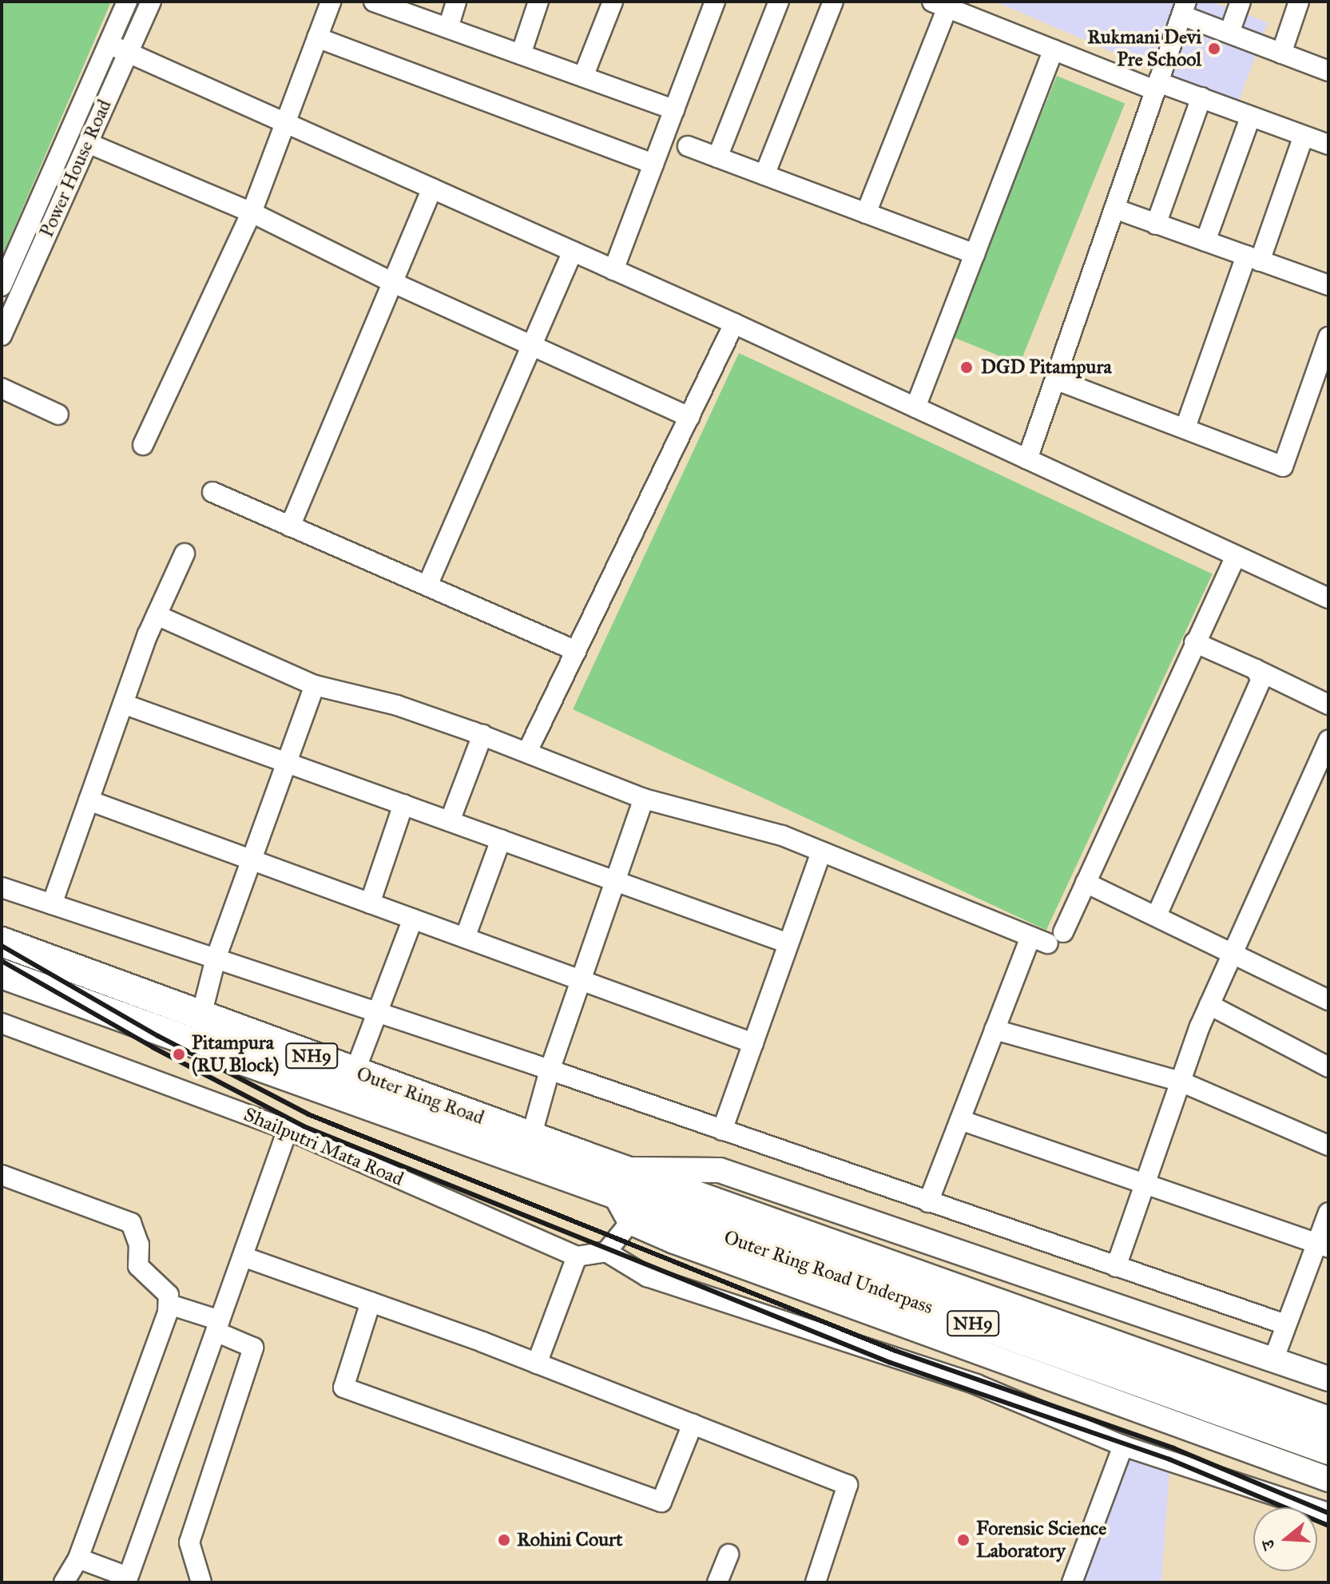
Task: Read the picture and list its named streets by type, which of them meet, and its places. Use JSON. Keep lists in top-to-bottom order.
{
  "streets": {
    "highway": ["NH9", "Outer Ring Road", "Outer Ring Road Underpass"],
    "street": ["Power House Road", "Shailputri Mata Road"]
  },
  "crossings": [
    ["Outer Ring Road", "Outer Ring Road Underpass"]
  ],
  "places": [
    "Rukmani Devi Pre School",
    "DGD Pitampura",
    "Pitampura (RU Block)",
    "Rohini Court",
    "Forensic Science Laboratory"
  ],
  "north": "left"
}
